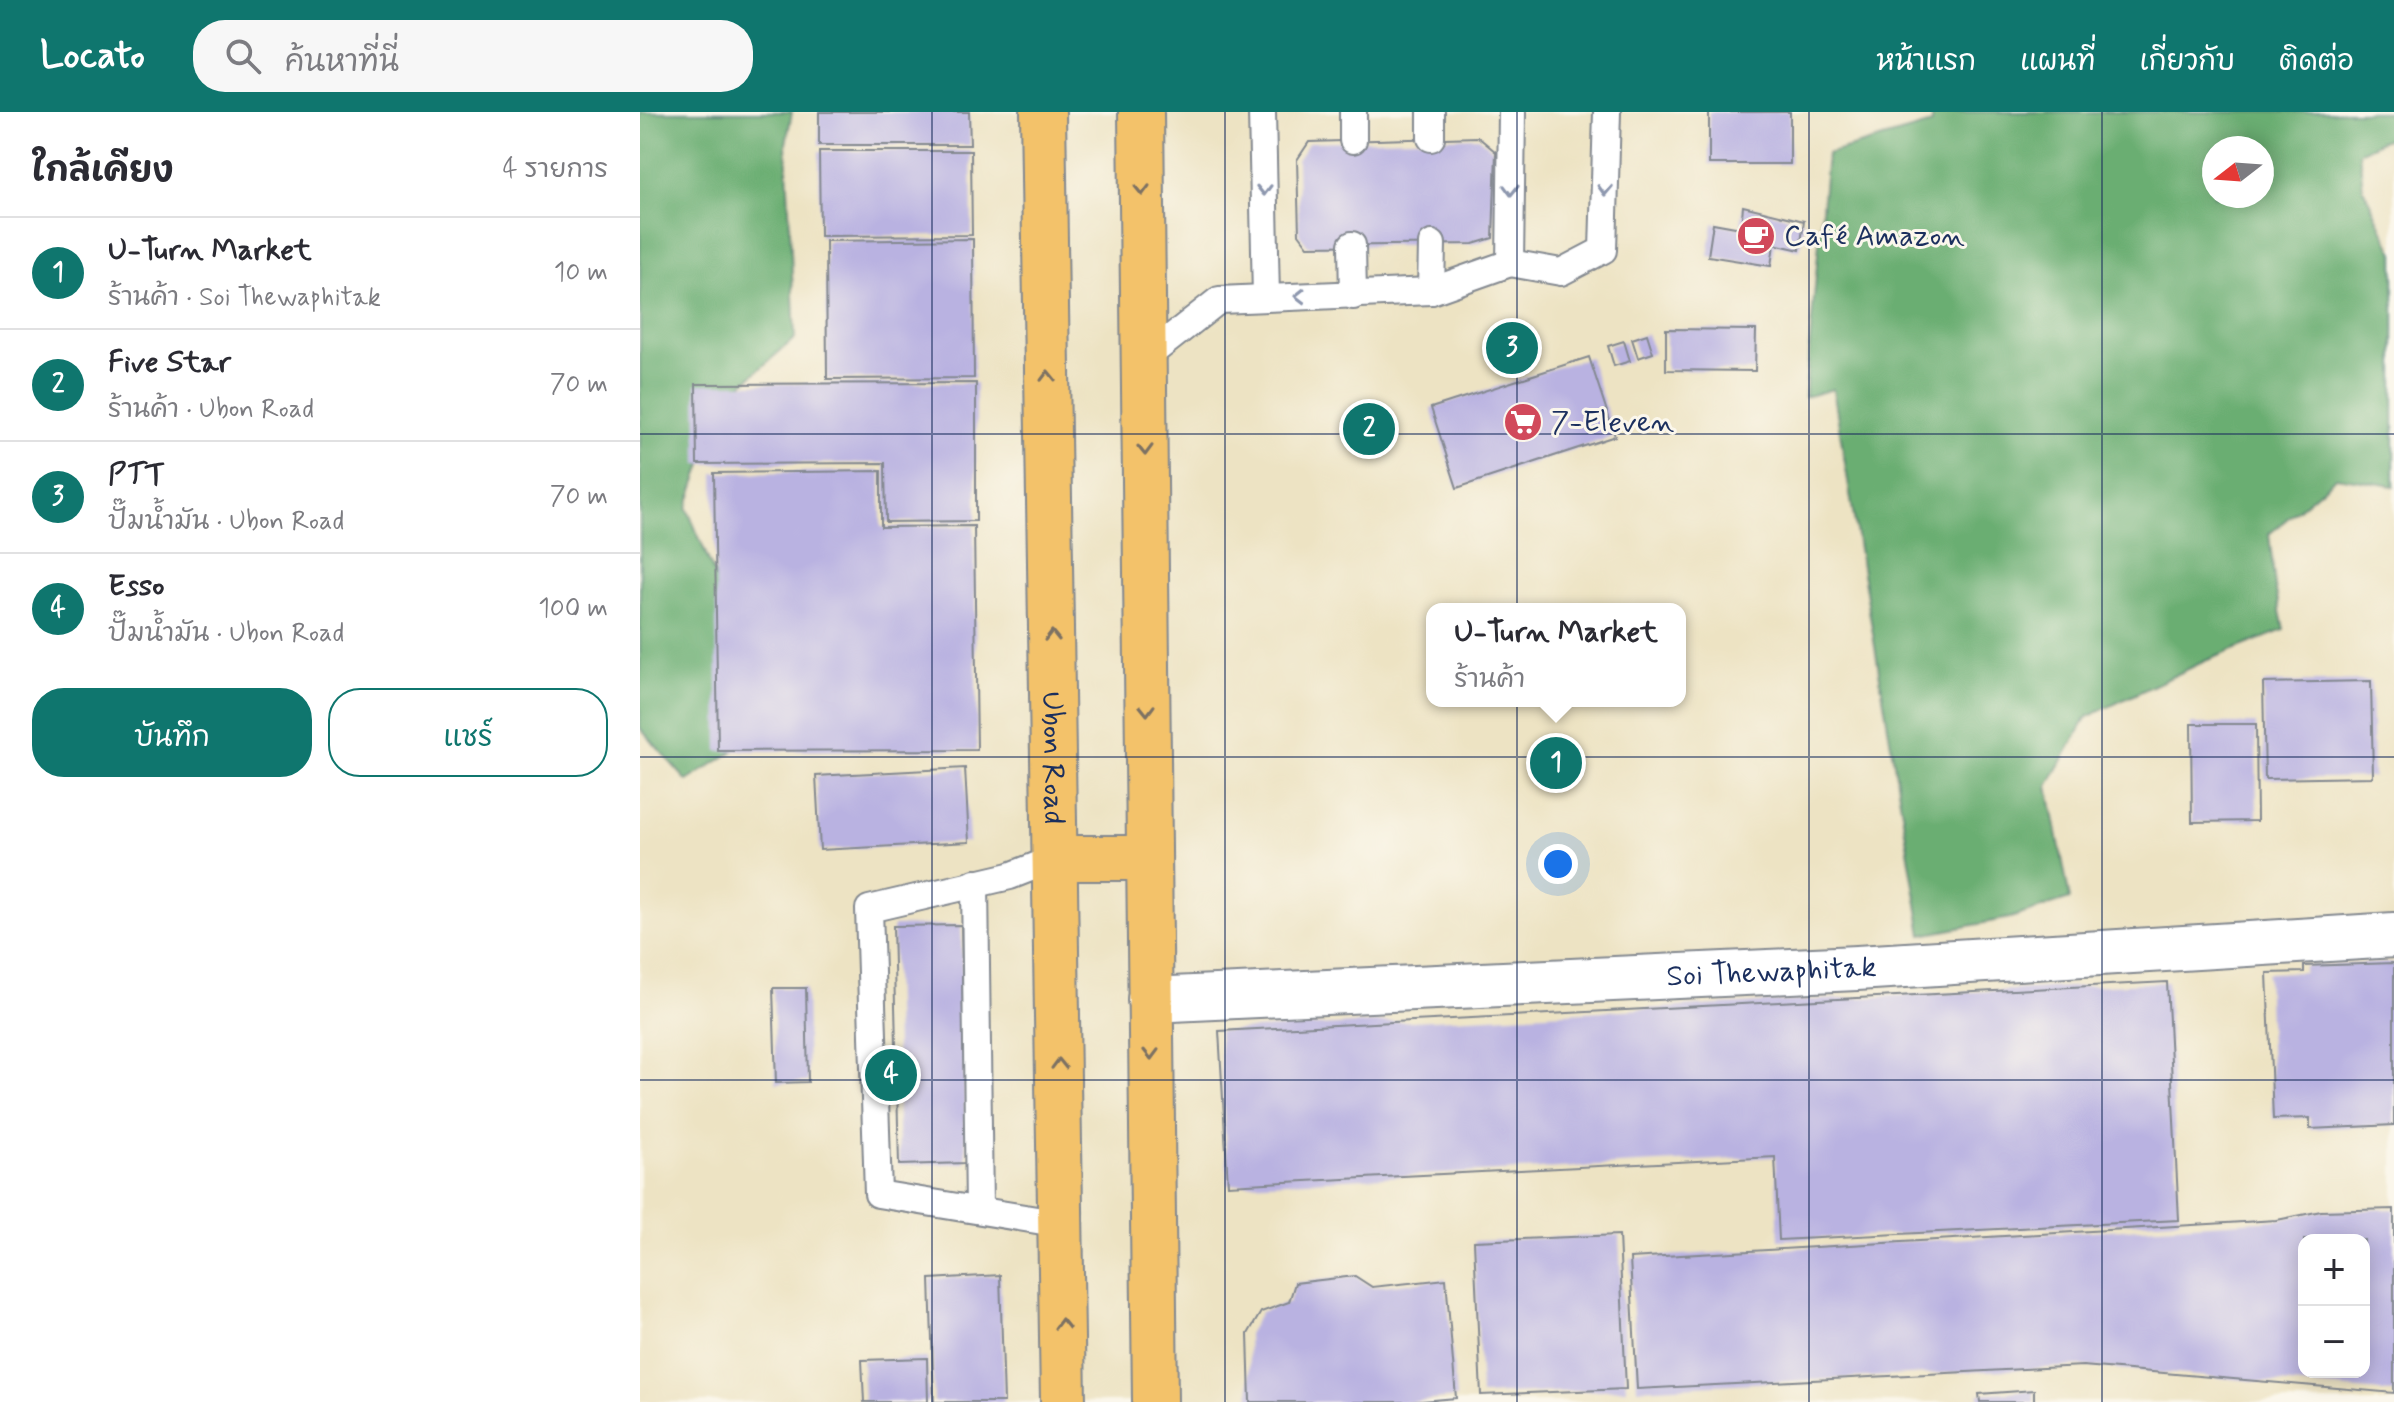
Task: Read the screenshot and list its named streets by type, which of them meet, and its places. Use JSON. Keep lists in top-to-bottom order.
{
  "streets": {
    "main road": ["Ubon Road"],
    "street": ["Soi Thewaphitak"]
  },
  "places": {
    "cafe": ["Café Amazon"],
    "supermarket": ["7-Eleven"]
  },
  "north": "left",
  "page": {
    "header": "Locato",
    "search": "ค้นหาที่นี่",
    "nav": [
      "หน้าแรก",
      "แผนที่",
      "เกี่ยวกับ",
      "ติดต่อ"
    ],
    "heading": ["ใกล้เคียง", "4 รายการ"],
    "list": [
      {
        "mark": "1",
        "name": "U-Turn Market",
        "note": "ร้านค้า · Soi Thewaphitak",
        "value": "10 m"
      },
      {
        "mark": "2",
        "name": "Five Star",
        "note": "ร้านค้า · Ubon Road",
        "value": "70 m"
      },
      {
        "mark": "3",
        "name": "PTT",
        "note": "ปั๊มน้ำมัน · Ubon Road",
        "value": "70 m"
      },
      {
        "mark": "4",
        "name": "Esso",
        "note": "ปั๊มน้ำมัน · Ubon Road",
        "value": "100 m"
      }
    ],
    "pins": [
      "3",
      "2",
      "1",
      "4"
    ],
    "popup": ["U-Turn Market", "ร้านค้า"],
    "buttons": ["บันทึก", "แชร์"],
    "map_buttons": ["+", "−"]
  }
}
